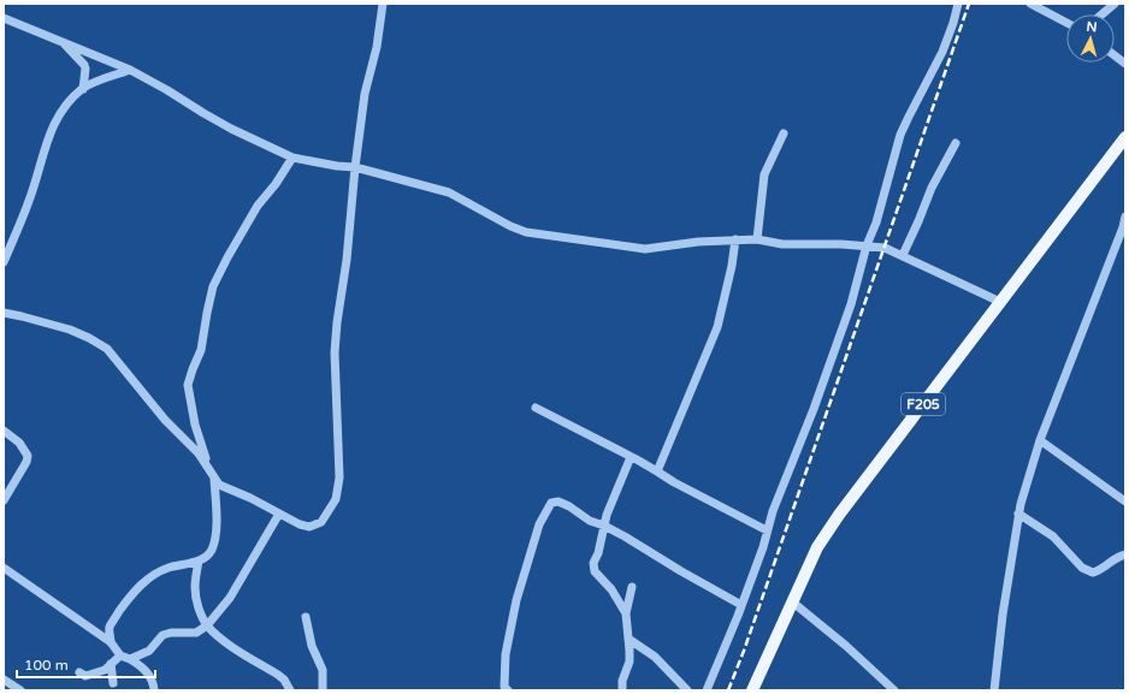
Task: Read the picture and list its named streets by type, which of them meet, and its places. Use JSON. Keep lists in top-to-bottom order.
{
  "streets": {
    "main road": ["F205"]
  },
  "scale_bar": "100 m",
  "north": "top"
}
